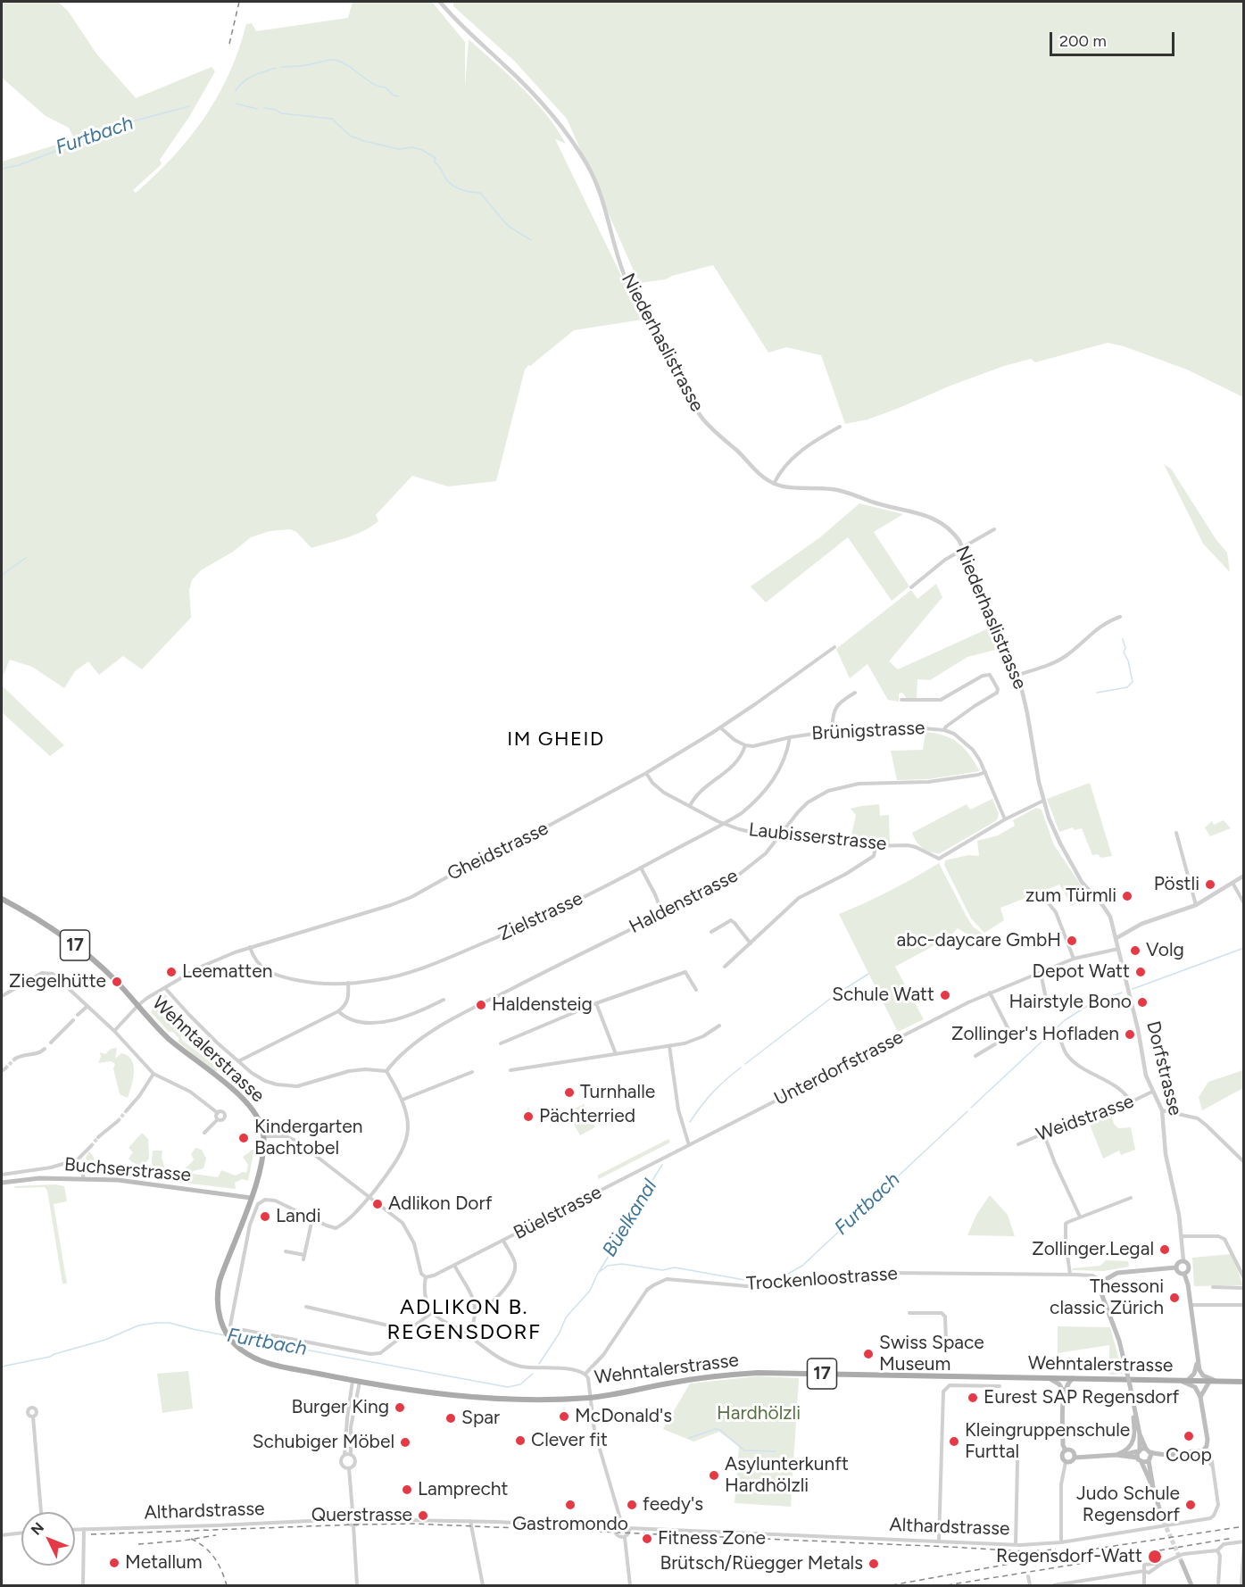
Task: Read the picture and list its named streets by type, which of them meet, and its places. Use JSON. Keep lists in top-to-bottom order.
{
  "streets": {
    "main road": ["17", "Wehntalerstrasse", "Buchserstrasse"],
    "street": [
      "Niederhaslistrasse",
      "Brünigstrasse",
      "Laubisserstrasse",
      "Gheidstrasse",
      "Haldenstrasse",
      "Zielstrasse",
      "Unterdorfstrasse",
      "Dorfstrasse",
      "Weidstrasse",
      "Büelstrasse",
      "Trockenloostrasse",
      "Althardstrasse"
    ]
  },
  "crossings": [
    ["Niederhaslistrasse", "Unterdorfstrasse"],
    ["Niederhaslistrasse", "Dorfstrasse"],
    ["Brünigstrasse", "Laubisserstrasse"],
    ["Brünigstrasse", "Haldenstrasse"],
    ["Brünigstrasse", "Zielstrasse"],
    ["Laubisserstrasse", "Gheidstrasse"],
    ["Laubisserstrasse", "Haldenstrasse"],
    ["Laubisserstrasse", "Zielstrasse"],
    ["Gheidstrasse", "Zielstrasse"],
    ["Gheidstrasse", "Wehntalerstrasse"],
    ["17", "Wehntalerstrasse"],
    ["17", "Buchserstrasse"],
    ["Wehntalerstrasse", "Trockenloostrasse"],
    ["Unterdorfstrasse", "Dorfstrasse"],
    ["Unterdorfstrasse", "Büelstrasse"],
    ["Dorfstrasse", "Weidstrasse"]
  ],
  "districts": ["IM GHEID", "ADLIKON B. REGENSDORF"],
  "water": ["Furtbach", "Büelkanal"],
  "parks": ["Hardhölzli"],
  "places": [
    "Pöstli",
    "zum Türmli",
    "abc-daycare GmbH",
    "Volg",
    "Leematten",
    "Depot Watt",
    "Ziegelhütte",
    "Schule Watt",
    "Hairstyle Bono",
    "Haldensteig",
    "Zollinger's Hofladen",
    "Turnhalle",
    "Pächterried",
    "Kindergarten Bachtobel",
    "Adlikon Dorf",
    "Landi",
    "Zollinger.Legal",
    "Thessoni classic Zürich",
    "Swiss Space Museum",
    "Eurest SAP Regensdorf",
    "Burger King",
    "McDonald's",
    "Spar",
    "Coop",
    "Clever fit",
    "Kleingruppenschule Furttal",
    "Schubiger Möbel",
    "Asylunterkunft Hardhölzli",
    "Lamprecht",
    "Gastromondo",
    "feedy's",
    "Judo Schule Regensdorf",
    "Querstrasse",
    "Fitness Zone",
    "Regensdorf-Watt",
    "Metallum",
    "Brütsch/Rüegger Metals"
  ],
  "scale_bar": "200 m",
  "north": "top left"
}
